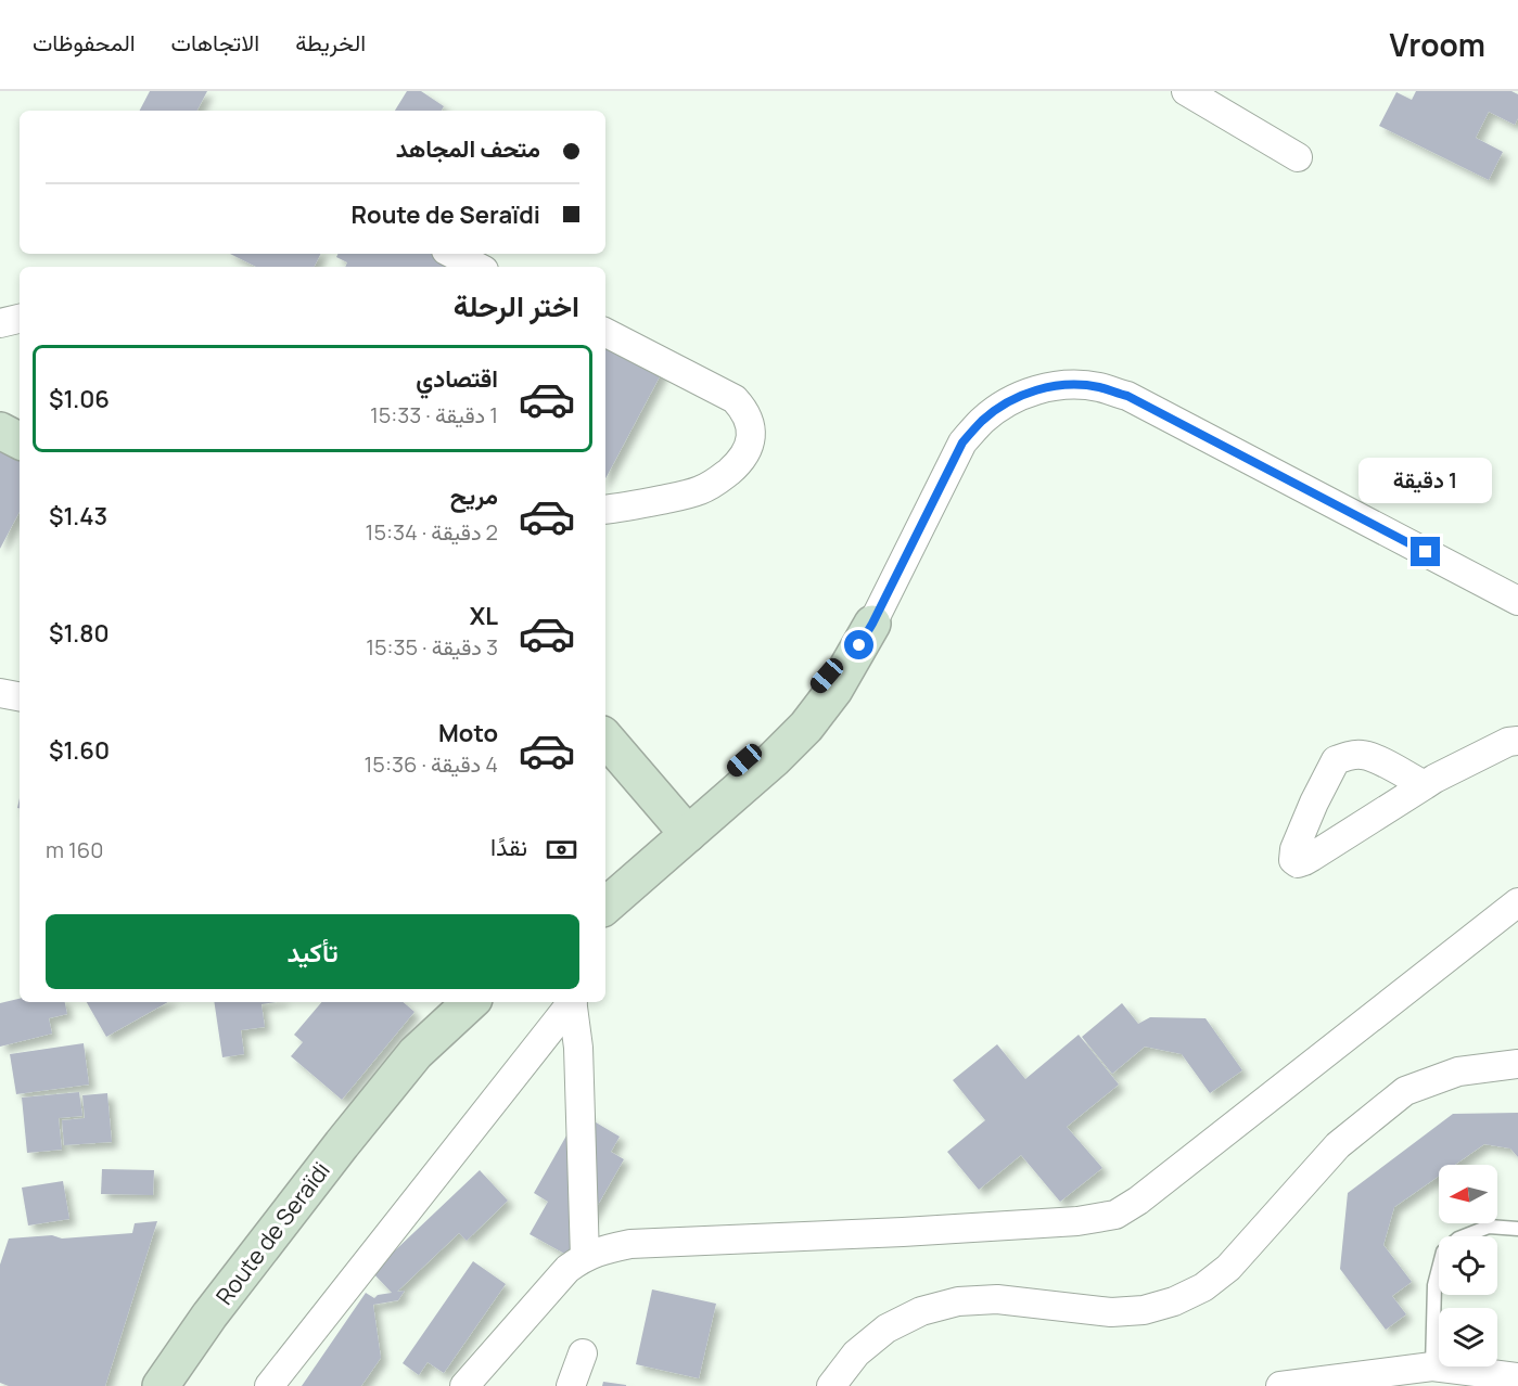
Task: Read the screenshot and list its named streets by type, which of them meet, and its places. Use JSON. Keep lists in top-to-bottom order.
{
  "streets": {
    "main road": ["Route de Seraïdi"]
  },
  "north": "left",
  "page": {
    "header": "Vroom",
    "nav": ["الخريطة", "الاتجاهات", "المحفوظات"],
    "banner": ["متحف المجاهد", "Route de Seraïdi"],
    "heading": "اختر الرحلة",
    "list": [
      {
        "name": "اقتصادي",
        "note": "1 دقيقة · 15:33",
        "value": "$1.06"
      },
      {
        "name": "مريح",
        "note": "2 دقيقة · 15:34",
        "value": "$1.43"
      },
      {
        "name": "XL",
        "note": "3 دقيقة · 15:35",
        "value": "$1.80"
      },
      {
        "name": "Moto",
        "note": "4 دقيقة · 15:36",
        "value": "$1.60"
      }
    ],
    "bubble": "1 دقيقة",
    "pay": ["نقدًا", "160 m"],
    "buttons": "تأكيد"
  }
}
